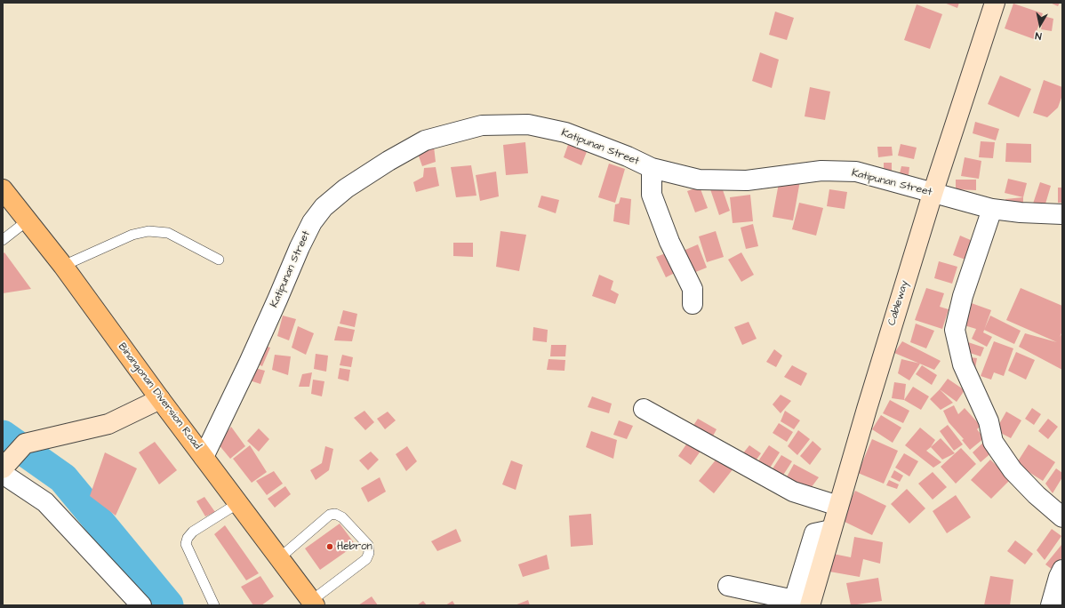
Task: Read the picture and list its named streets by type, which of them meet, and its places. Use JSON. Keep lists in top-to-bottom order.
{
  "streets": {
    "main road": ["Binangonan Diversion Road"],
    "street": ["Katipunan Street", "Cableway"]
  },
  "crossings": [
    ["Katipunan Street", "Cableway"],
    ["Katipunan Street", "Binangonan Diversion Road"]
  ],
  "places": ["Hebron"],
  "north": "bottom"
}
